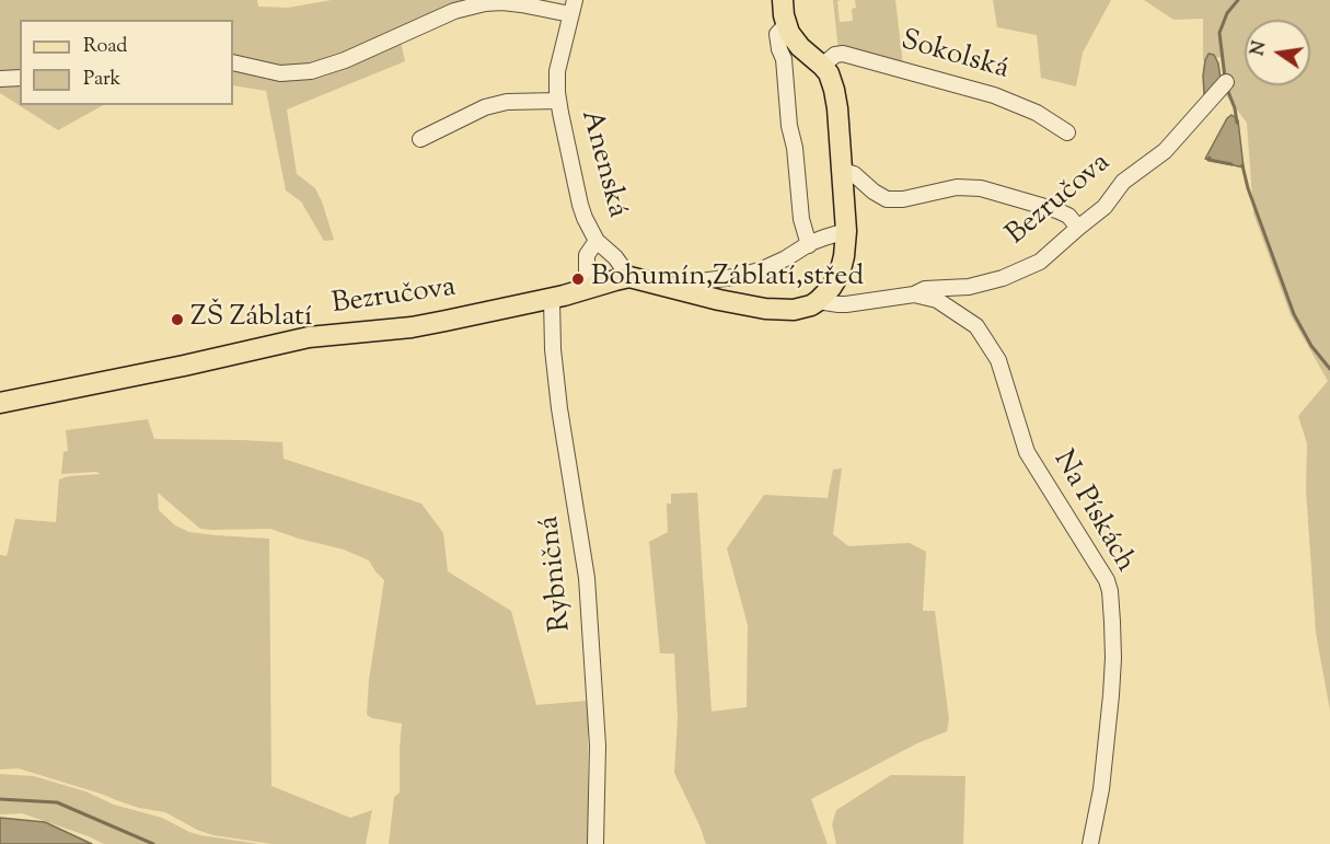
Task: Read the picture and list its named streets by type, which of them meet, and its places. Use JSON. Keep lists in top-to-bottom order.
{
  "streets": {
    "main road": ["Bezručova"],
    "street": [
      "Sokolská",
      "Anenská",
      "Na Pískách",
      "Rybničná"
    ]
  },
  "crossings": [
    ["Anenská", "Bezručova"],
    ["Bezručova", "Na Pískách"],
    ["Bezručova", "Rybničná"]
  ],
  "places": ["Bohumín,Záblatí,střed", "ZŠ Záblatí"],
  "legend": ["Road", "Park"],
  "north": "left"
}
